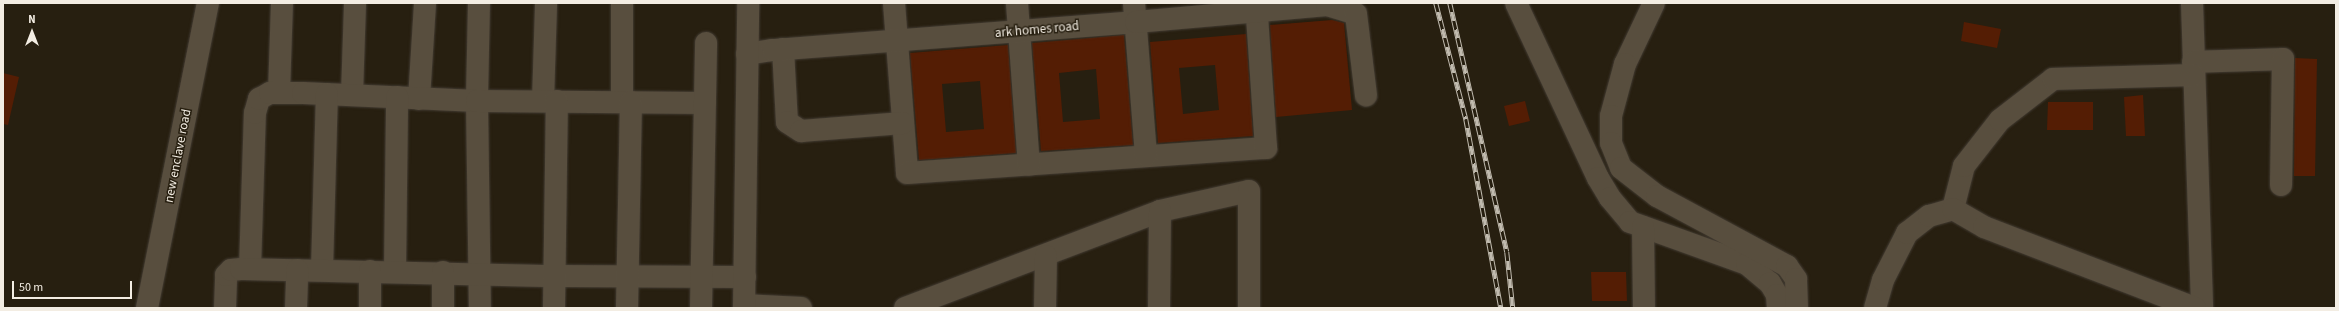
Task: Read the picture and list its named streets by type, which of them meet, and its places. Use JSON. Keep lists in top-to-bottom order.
{
  "streets": {
    "street": ["ark homes road", "new enclave road"]
  },
  "scale_bar": "50 m",
  "north": "top"
}
